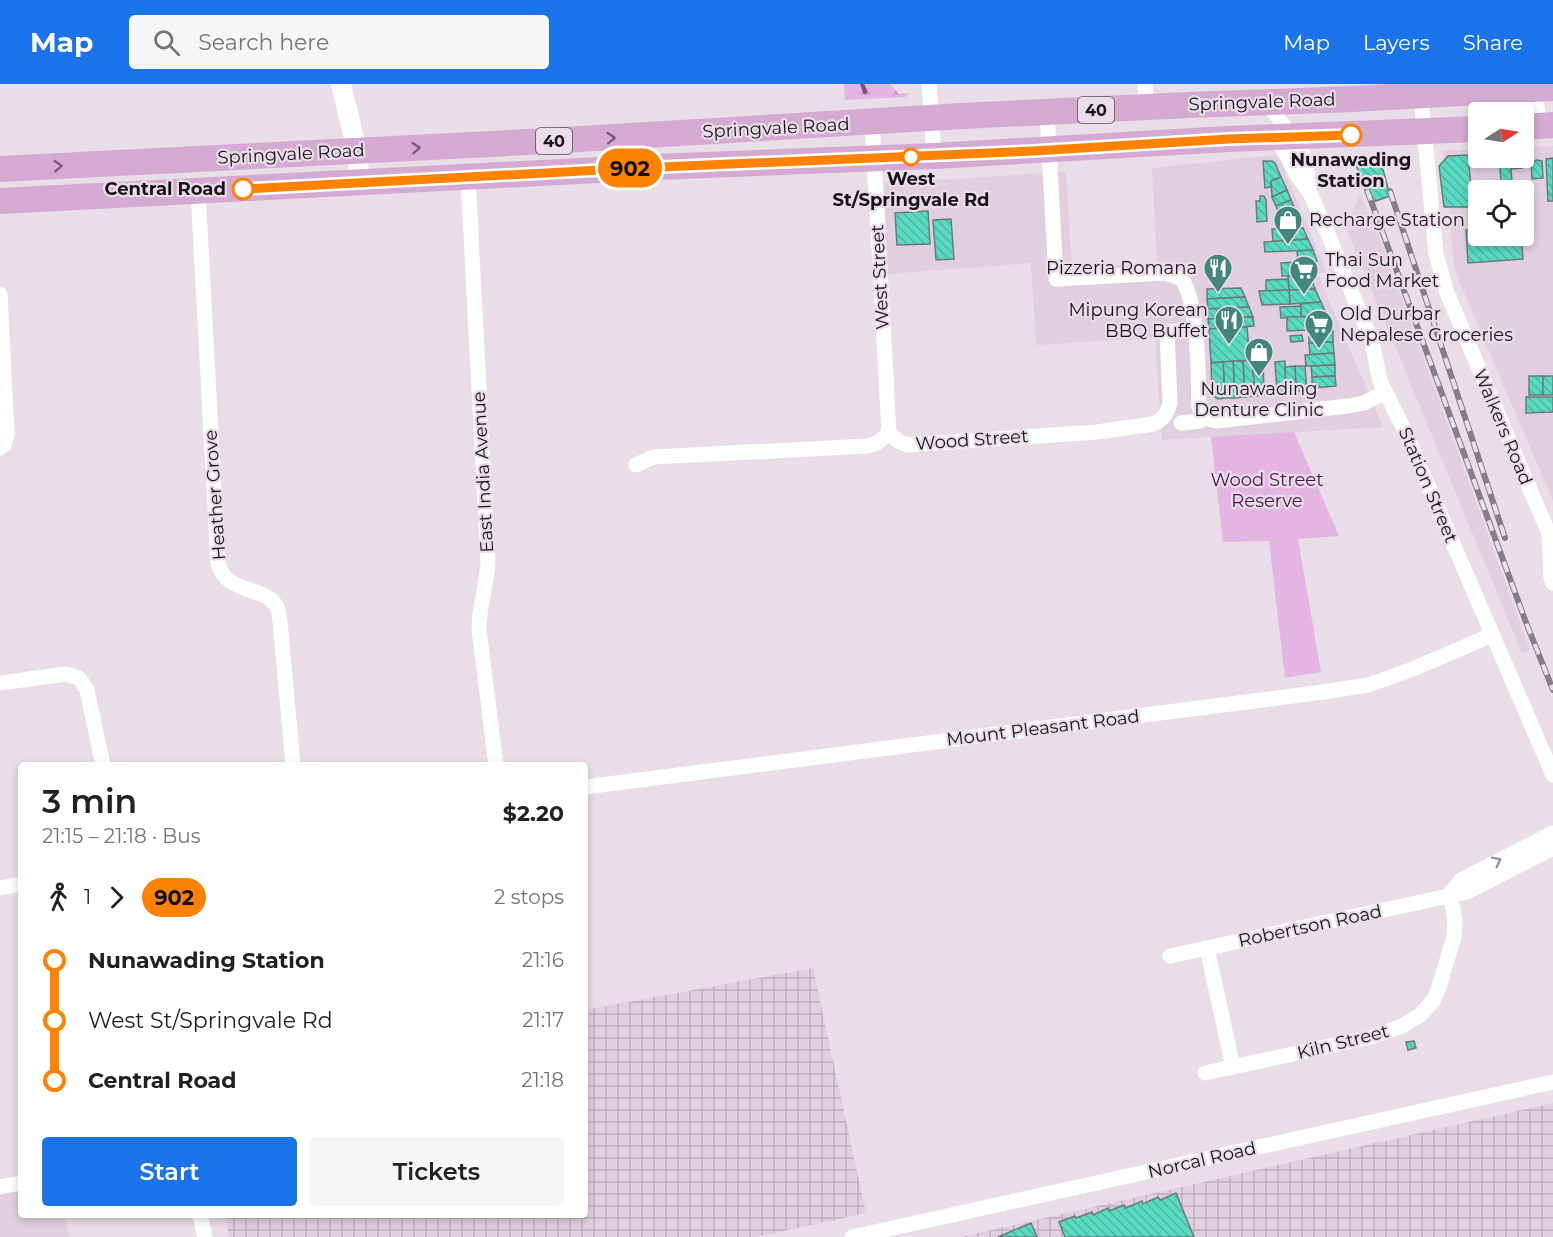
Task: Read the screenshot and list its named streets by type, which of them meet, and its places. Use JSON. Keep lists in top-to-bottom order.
{
  "streets": {
    "highway": ["Springvale Road", "40"],
    "street": [
      "West Street",
      "Walkers Road",
      "Wood Street",
      "East India Avenue",
      "Station Street",
      "Heather Grove",
      "Mount Pleasant Road",
      "Robertson Road",
      "Kiln Street",
      "Norcal Road"
    ]
  },
  "crossings": [
    ["Springvale Road", "West Street"],
    ["Springvale Road", "Walkers Road"],
    ["Springvale Road", "East India Avenue"],
    ["Springvale Road", "Station Street"],
    ["Springvale Road", "Heather Grove"],
    ["West Street", "Wood Street"],
    ["Station Street", "Mount Pleasant Road"],
    ["Robertson Road", "Kiln Street"]
  ],
  "parks": ["Wood Street Reserve"],
  "places": {
    "other": ["Nunawading Station", "West St/Springvale Rd", "Central Road"],
    "shop": ["Recharge Station", "Nunawading Denture Clinic"],
    "restaurant": ["Pizzeria Romana", "Mipung Korean BBQ Buffet"],
    "supermarket": ["Thai Sun Food Market", "Old Durbar Nepalese Groceries"]
  },
  "lines": ["bus line 902"],
  "north": "right",
  "page": {
    "header": "Map",
    "search": "Search here",
    "nav": ["Map", "Layers", "Share"],
    "on_map": "902",
    "heading": ["3 min", "21:15 – 21:18 · Bus", "$2.20"],
    "legs": ["1", "902", "2 stops"],
    "list": [
      {
        "name": "Nunawading Station",
        "value": "21:16"
      },
      {
        "name": "West St/Springvale Rd",
        "value": "21:17"
      },
      {
        "name": "Central Road",
        "value": "21:18"
      }
    ],
    "buttons": ["Start", "Tickets"]
  }
}
